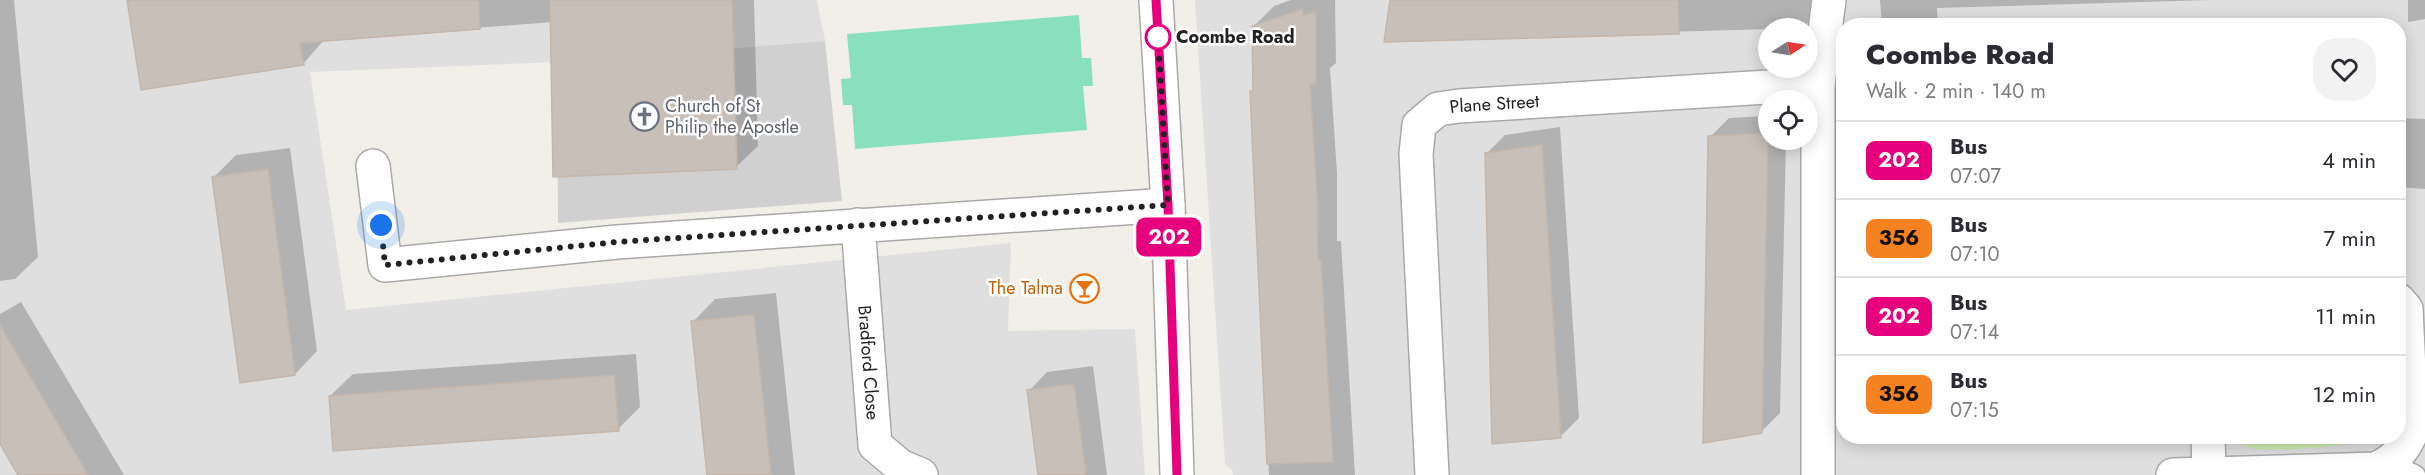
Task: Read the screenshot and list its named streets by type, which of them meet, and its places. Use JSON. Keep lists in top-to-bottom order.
{
  "streets": {
    "street": ["Plane Street", "Bradford Close"]
  },
  "places": {
    "other": ["Coombe Road"],
    "church": ["Church of St Philip the Apostle"],
    "bar": ["The Talma"]
  },
  "lines": ["bus line 202"],
  "north": "right",
  "page": {
    "on_map": "202",
    "heading": ["Coombe Road", "Walk · 2 min · 140 m"],
    "list": [
      {
        "mark": "202",
        "name": "Bus",
        "note": "07:07",
        "value": "4 min"
      },
      {
        "mark": "356",
        "name": "Bus",
        "note": "07:10",
        "value": "7 min"
      },
      {
        "mark": "202",
        "name": "Bus",
        "note": "07:14",
        "value": "11 min"
      },
      {
        "mark": "356",
        "name": "Bus",
        "note": "07:15",
        "value": "12 min"
      }
    ]
  }
}
